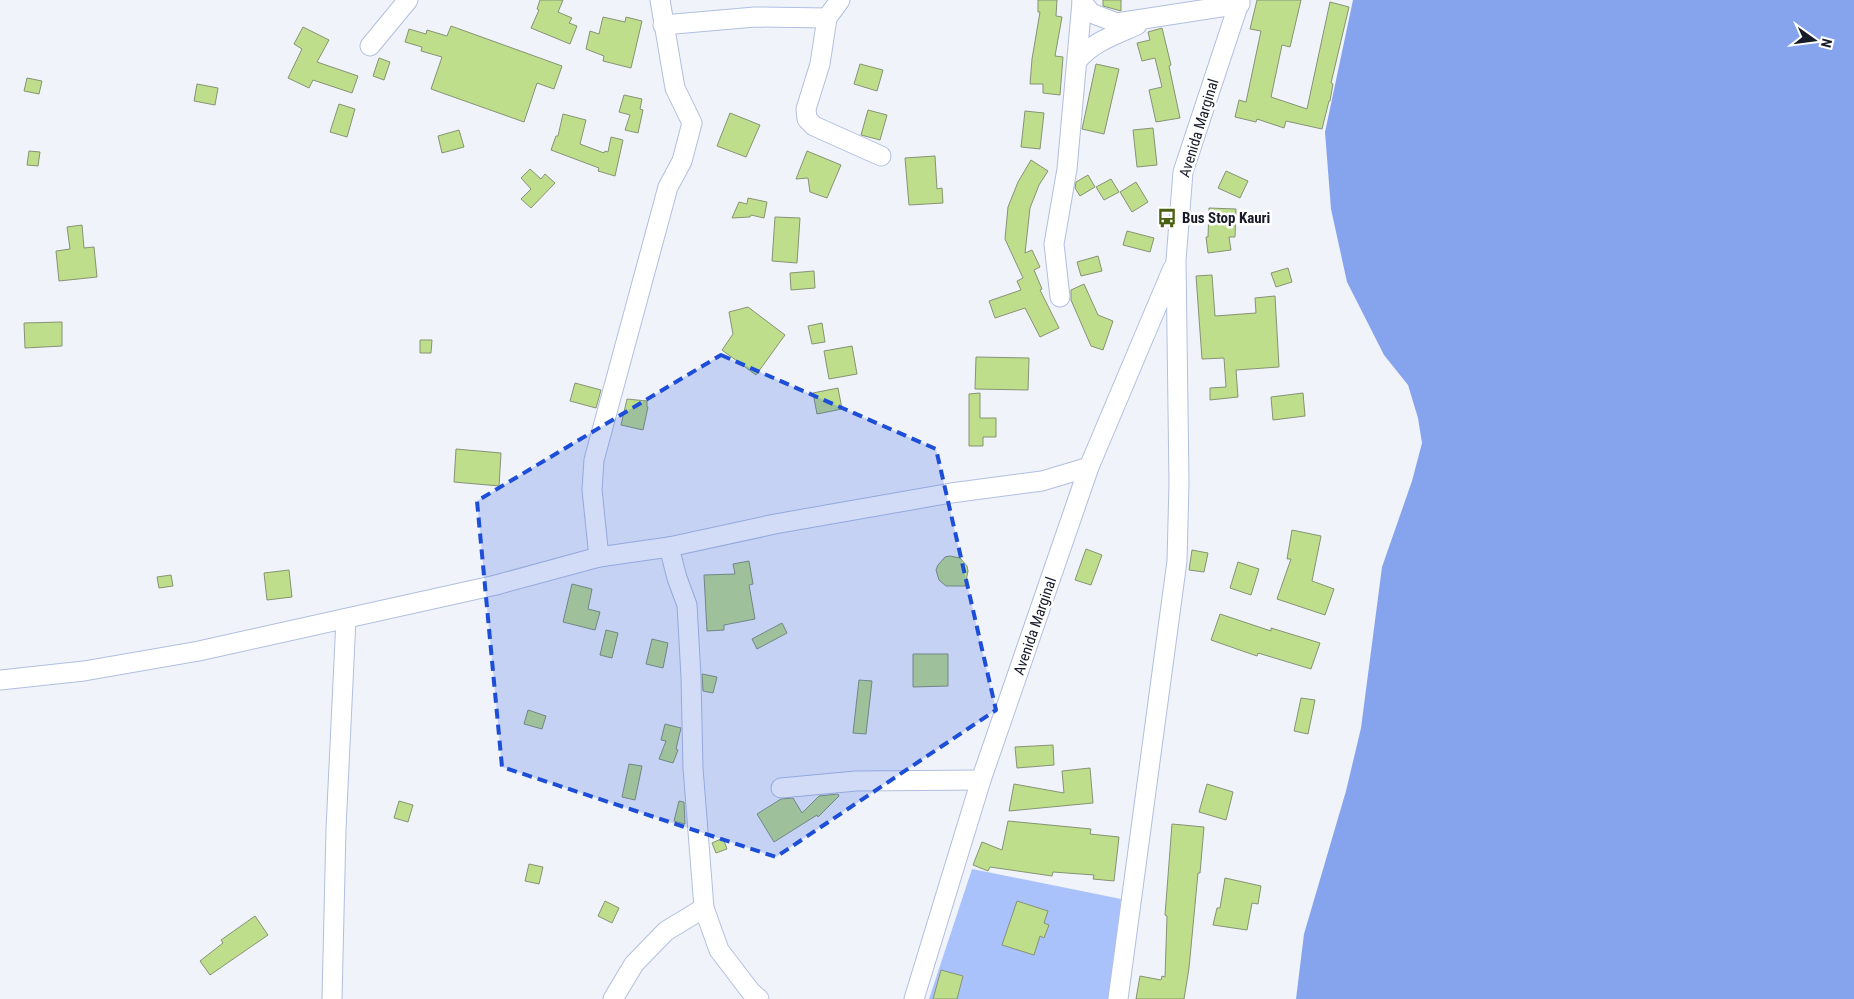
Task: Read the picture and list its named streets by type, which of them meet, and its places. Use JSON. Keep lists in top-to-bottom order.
{
  "streets": {
    "street": ["Avenida Marginal"]
  },
  "places": {
    "bus stop": ["Bus Stop Kauri"]
  },
  "north": "right"
}
